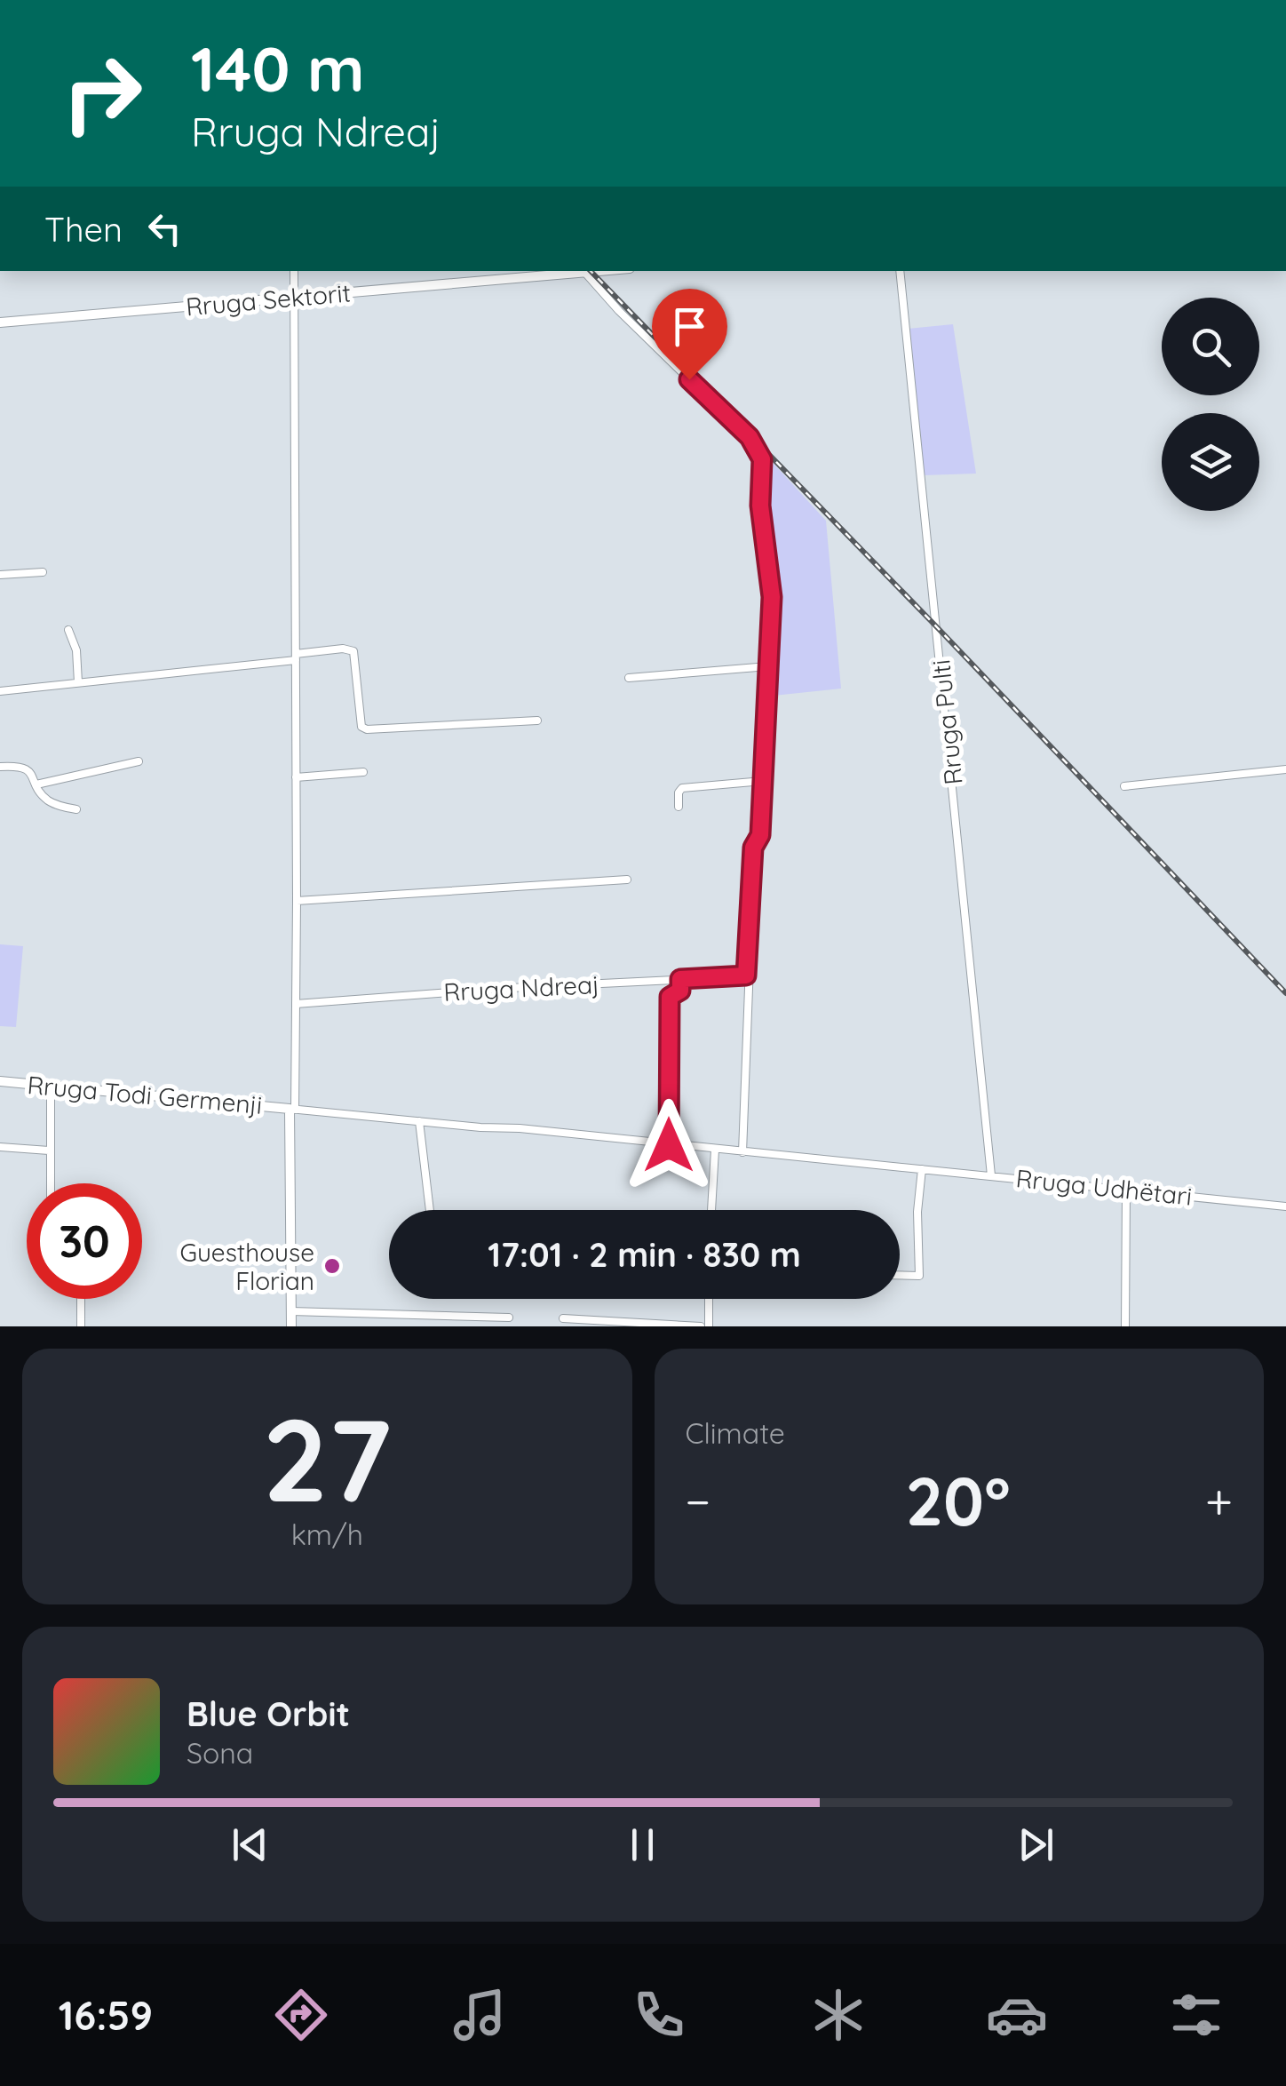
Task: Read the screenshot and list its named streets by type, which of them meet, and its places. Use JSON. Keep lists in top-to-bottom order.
{
  "streets": {
    "street": [
      "Rruga Sektorit",
      "Rruga Pulti",
      "Rruga Ndreaj",
      "Rruga Todi Germenji",
      "Rruga Udhëtari"
    ]
  },
  "crossings": [
    ["Rruga Pulti", "Rruga Udhëtari"],
    ["Rruga Todi Germenji", "Rruga Udhëtari"]
  ],
  "places": ["Guesthouse Florian"],
  "page": {
    "turn": ["140 m", "Rruga Ndreaj"],
    "then": "Then",
    "limit": "30",
    "trip": "17:01 · 2 min · 830 m",
    "tile": [
      ["27", "km/h"],
      "Climate"
    ],
    "heat": ["−", "20°", "+"],
    "song": ["Blue Orbit", "Sona"],
    "tabs": "16:59"
  }
}
